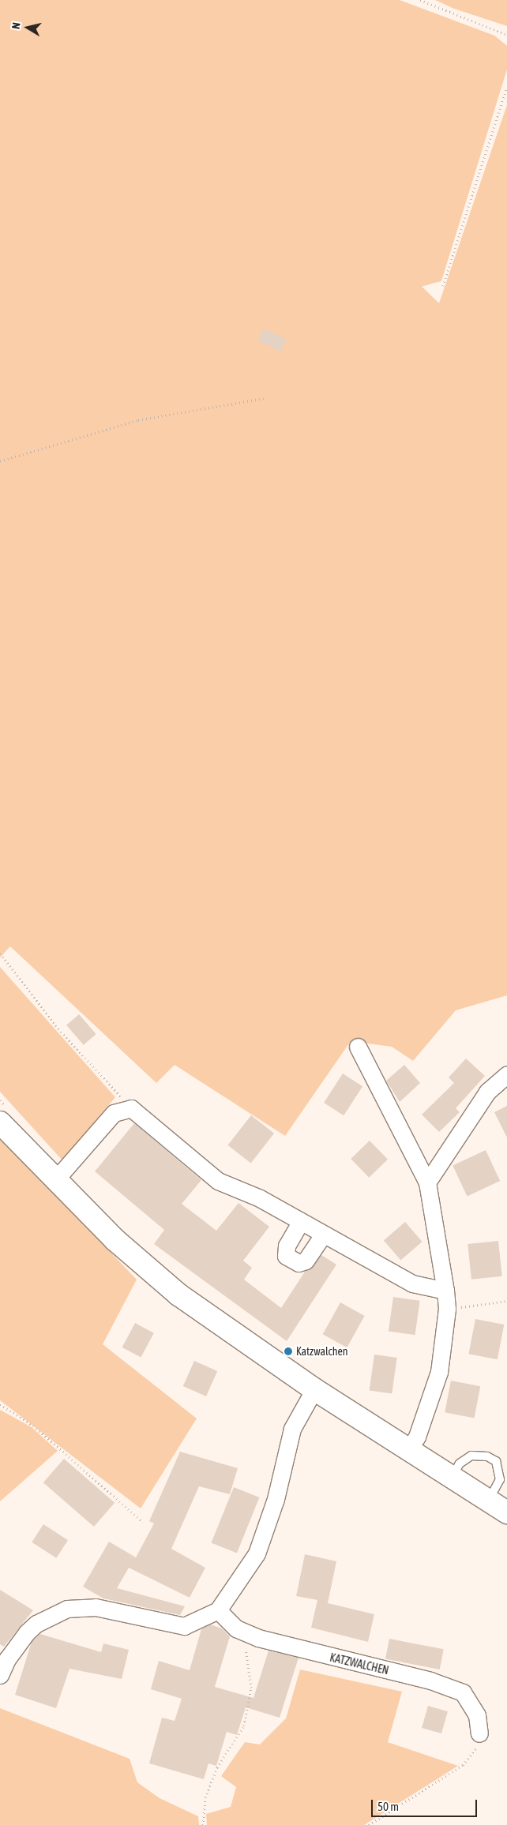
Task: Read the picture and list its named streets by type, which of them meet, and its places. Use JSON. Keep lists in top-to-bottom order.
{
  "streets": {
    "street": ["KATZWALCHEN"]
  },
  "places": ["Katzwalchen"],
  "scale_bar": "50 m",
  "north": "left"
}
